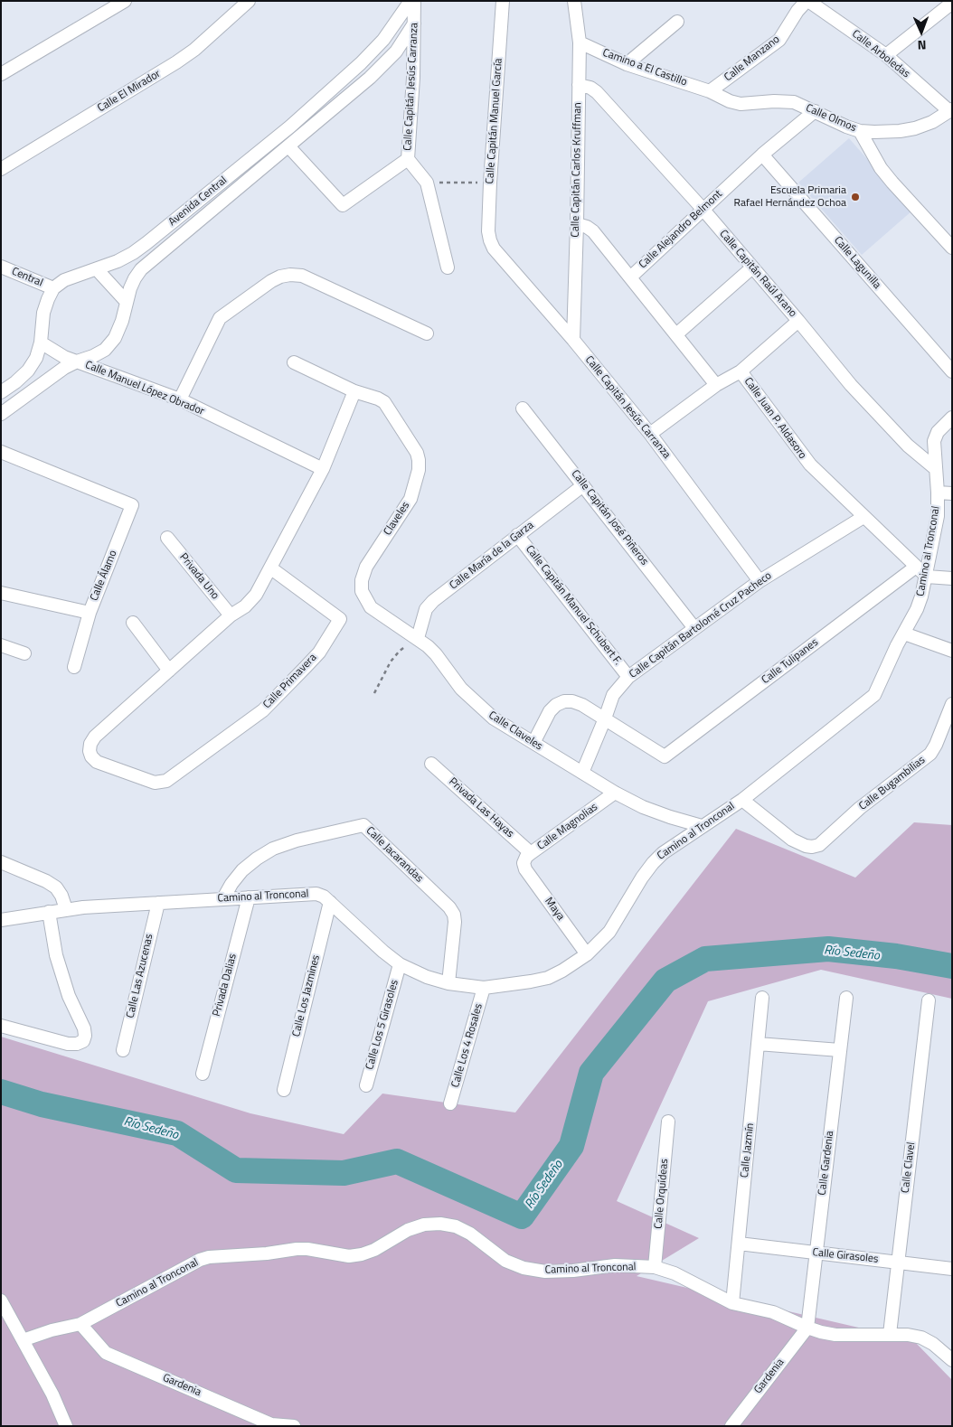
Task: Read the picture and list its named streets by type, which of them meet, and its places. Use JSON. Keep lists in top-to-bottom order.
{
  "streets": {
    "street": [
      "Calle Arboledas",
      "Calle Manzano",
      "Camino a El Castillo",
      "Calle Capitán Jesús Carranza",
      "Calle El Mirador",
      "Calle Olmos",
      "Calle Capitán Manuel García",
      "Calle Capitán Carlos Kruffman",
      "Avenida Central",
      "Calle Alejandro Belmont",
      "Calle Lagunilla",
      "Calle Capitán Raúl Arano",
      "Central",
      "Calle Manuel López Obrador",
      "Calle Juan P. Aldasoro",
      "Calle Capitán José Piñeros",
      "Claveles",
      "Camino al Tronconal",
      "Calle María de la Garza",
      "Calle Álamo",
      "Privada Uno",
      "Calle Capitán Manuel Schubert F.",
      "Calle Capitán Bartolomé Cruz Pacheco",
      "Calle Tulipanes",
      "Calle Primavera",
      "Calle Claveles",
      "Calle Bugambilias",
      "Privada Las Hayas",
      "Calle Magnolias",
      "Calle Jacarandas",
      "Maya",
      "Calle Las Azucenas",
      "Privada Dalias",
      "Calle Los Jazmines",
      "Calle Los 5 Girasoles",
      "Calle Los 4 Rosales",
      "Calle Jazmín",
      "Calle Gardenia",
      "Calle Clavel",
      "Calle Orquídeas",
      "Calle Girasoles",
      "Gardenia"
    ]
  },
  "crossings": [
    ["Calle Arboledas", "Calle Manzano"],
    ["Calle Manzano", "Camino a El Castillo"],
    ["Calle Manzano", "Calle Olmos"],
    ["Camino a El Castillo", "Calle Olmos"],
    ["Camino a El Castillo", "Calle Capitán Carlos Kruffman"],
    ["Calle Capitán Jesús Carranza", "Calle Capitán Manuel García"],
    ["Calle Capitán Jesús Carranza", "Calle Capitán Carlos Kruffman"],
    ["Calle Capitán Jesús Carranza", "Avenida Central"],
    ["Calle Capitán Jesús Carranza", "Calle Juan P. Aldasoro"],
    ["Calle Capitán Jesús Carranza", "Calle Capitán Bartolomé Cruz Pacheco"],
    ["Calle Olmos", "Calle Alejandro Belmont"],
    ["Calle Capitán Carlos Kruffman", "Calle Capitán Raúl Arano"],
    ["Avenida Central", "Central"],
    ["Avenida Central", "Calle Manuel López Obrador"],
    ["Calle Alejandro Belmont", "Calle Lagunilla"],
    ["Calle Alejandro Belmont", "Calle Capitán Raúl Arano"],
    ["Calle Capitán Raúl Arano", "Camino al Tronconal"],
    ["Central", "Calle Manuel López Obrador"],
    ["Calle Juan P. Aldasoro", "Camino al Tronconal"],
    ["Calle Juan P. Aldasoro", "Calle Capitán Bartolomé Cruz Pacheco"],
    ["Calle Juan P. Aldasoro", "Calle Tulipanes"],
    ["Calle Capitán José Piñeros", "Calle María de la Garza"],
    ["Calle Capitán José Piñeros", "Calle Capitán Bartolomé Cruz Pacheco"],
    ["Claveles", "Calle Claveles"],
    ["Camino al Tronconal", "Calle Claveles"],
    ["Camino al Tronconal", "Calle Bugambilias"],
    ["Camino al Tronconal", "Calle Jacarandas"],
    ["Camino al Tronconal", "Maya"],
    ["Camino al Tronconal", "Calle Las Azucenas"],
    ["Camino al Tronconal", "Privada Dalias"],
    ["Camino al Tronconal", "Calle Los Jazmines"],
    ["Camino al Tronconal", "Calle Los 5 Girasoles"],
    ["Camino al Tronconal", "Calle Los 4 Rosales"],
    ["Camino al Tronconal", "Calle Jazmín"],
    ["Camino al Tronconal", "Calle Gardenia"],
    ["Camino al Tronconal", "Calle Clavel"],
    ["Camino al Tronconal", "Calle Orquídeas"],
    ["Camino al Tronconal", "Gardenia"],
    ["Calle María de la Garza", "Calle Capitán Manuel Schubert F."],
    ["Calle María de la Garza", "Calle Claveles"],
    ["Calle Capitán Manuel Schubert F.", "Calle Capitán Bartolomé Cruz Pacheco"],
    ["Calle Capitán Bartolomé Cruz Pacheco", "Calle Tulipanes"],
    ["Calle Capitán Bartolomé Cruz Pacheco", "Calle Claveles"],
    ["Calle Claveles", "Calle Magnolias"],
    ["Privada Las Hayas", "Calle Magnolias"],
    ["Privada Las Hayas", "Maya"],
    ["Calle Magnolias", "Maya"],
    ["Calle Jazmín", "Calle Girasoles"],
    ["Calle Gardenia", "Calle Girasoles"],
    ["Calle Gardenia", "Gardenia"],
    ["Calle Clavel", "Calle Girasoles"]
  ],
  "water": ["Río Sedeño"],
  "places": ["Escuela Primaria Rafael Hernández Ochoa"],
  "north": "bottom"
}
